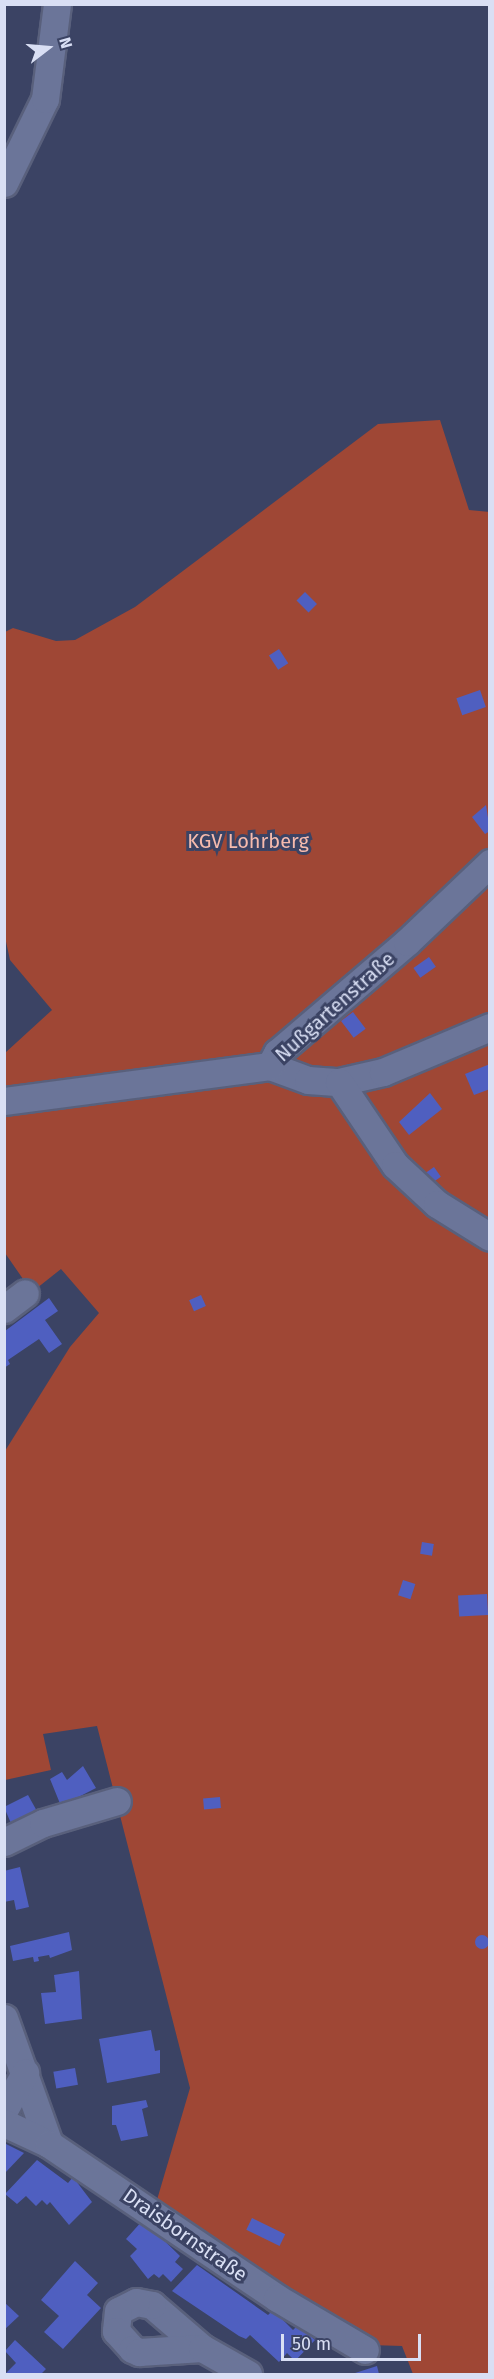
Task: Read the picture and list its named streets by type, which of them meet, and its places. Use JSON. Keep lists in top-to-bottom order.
{
  "streets": {
    "street": ["Nußgartenstraße", "Draisbornstraße"]
  },
  "parks": ["KGV Lohrberg"],
  "scale_bar": "50 m",
  "north": "right"
}
